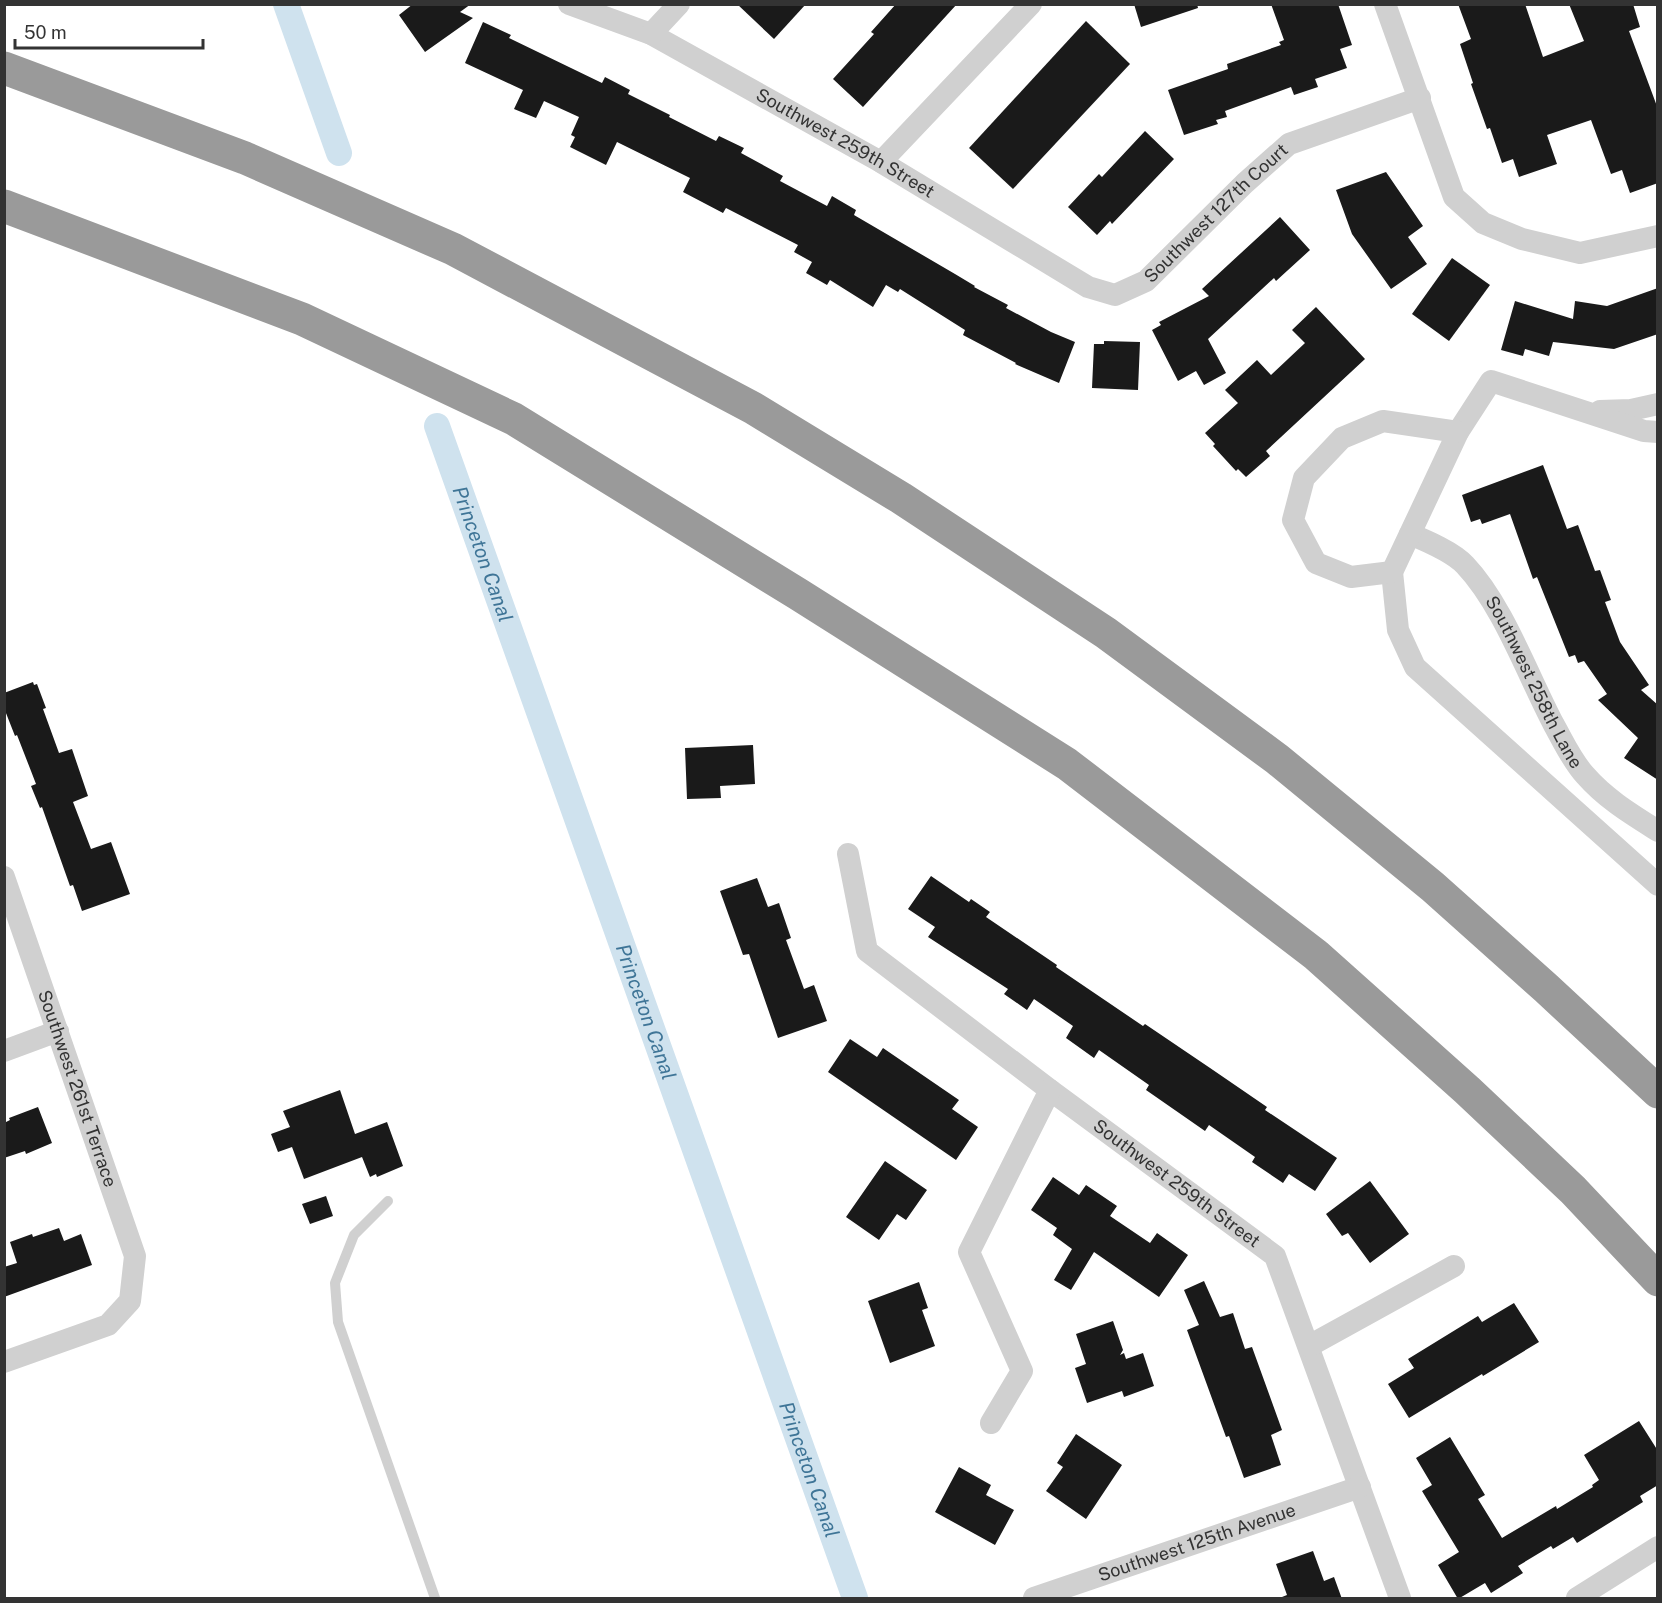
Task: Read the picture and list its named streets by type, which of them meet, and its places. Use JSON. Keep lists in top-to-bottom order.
{
  "streets": {
    "street": [
      "Southwest 259th Street",
      "Southwest 127th Court",
      "Southwest 258th Lane",
      "Southwest 261st Terrace",
      "Southwest 125th Avenue"
    ]
  },
  "crossings": [
    ["Southwest 259th Street", "Southwest 127th Court"],
    ["Southwest 259th Street", "Southwest 125th Avenue"]
  ],
  "water": ["Princeton Canal"],
  "scale_bar": "50 m"
}
